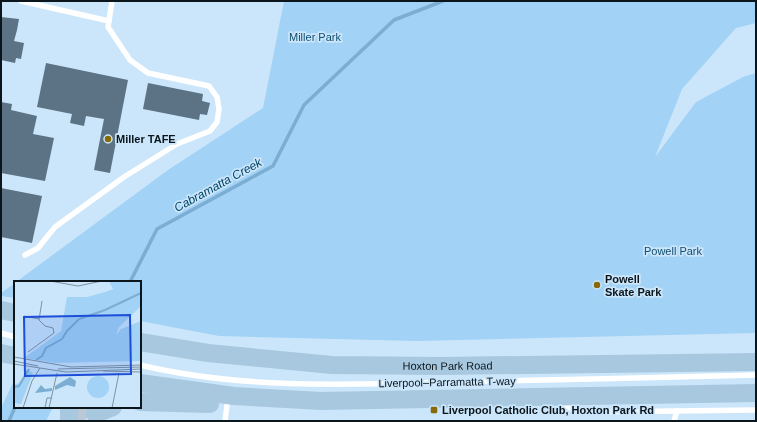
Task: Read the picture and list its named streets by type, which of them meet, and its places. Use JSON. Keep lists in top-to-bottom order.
{
  "streets": {
    "main road": ["Hoxton Park Road"],
    "lane": ["Liverpool–Parramatta T-way"]
  },
  "water": ["Cabramatta Creek"],
  "parks": ["Miller Park", "Powell Park"],
  "places": {
    "other": ["Miller TAFE", "Powell Skate Park"],
    "transit": ["Liverpool Catholic Club, Hoxton Park Rd"]
  }
}
